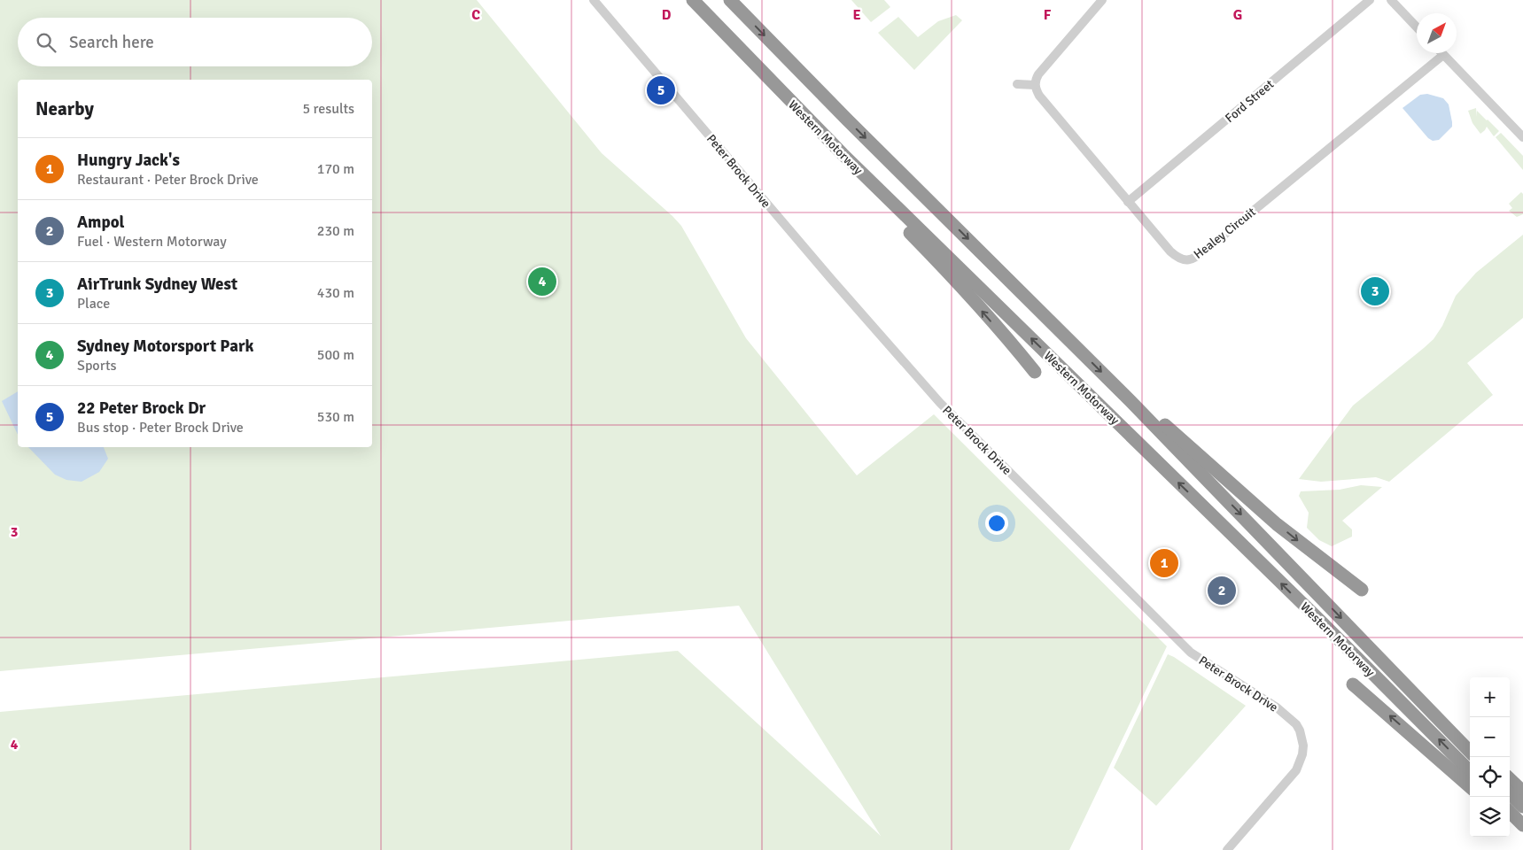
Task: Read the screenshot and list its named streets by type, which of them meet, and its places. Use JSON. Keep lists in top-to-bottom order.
{
  "streets": {
    "highway": ["Western Motorway"],
    "street": ["Ford Street", "Peter Brock Drive", "Healey Circuit"]
  },
  "crossings": [
    ["Ford Street", "Healey Circuit"]
  ],
  "north": "top right",
  "page": {
    "search": "Search here",
    "pins": [
      "5",
      "4",
      "3",
      "1",
      "2"
    ],
    "heading": ["Nearby", "5 results"],
    "list": [
      {
        "mark": "1",
        "name": "Hungry Jack's",
        "note": "Restaurant · Peter Brock Drive",
        "value": "170 m"
      },
      {
        "mark": "2",
        "name": "Ampol",
        "note": "Fuel · Western Motorway",
        "value": "230 m"
      },
      {
        "mark": "3",
        "name": "AirTrunk Sydney West",
        "note": "Place",
        "value": "430 m"
      },
      {
        "mark": "4",
        "name": "Sydney Motorsport Park",
        "note": "Sports",
        "value": "500 m"
      },
      {
        "mark": "5",
        "name": "22 Peter Brock Dr",
        "note": "Bus stop · Peter Brock Drive",
        "value": "530 m"
      }
    ],
    "map_buttons": ["+", "−"]
  },
  "grid": {
    "columns": [
      "C",
      "D",
      "E",
      "F",
      "G"
    ],
    "rows": ["3", "4"]
  }
}
